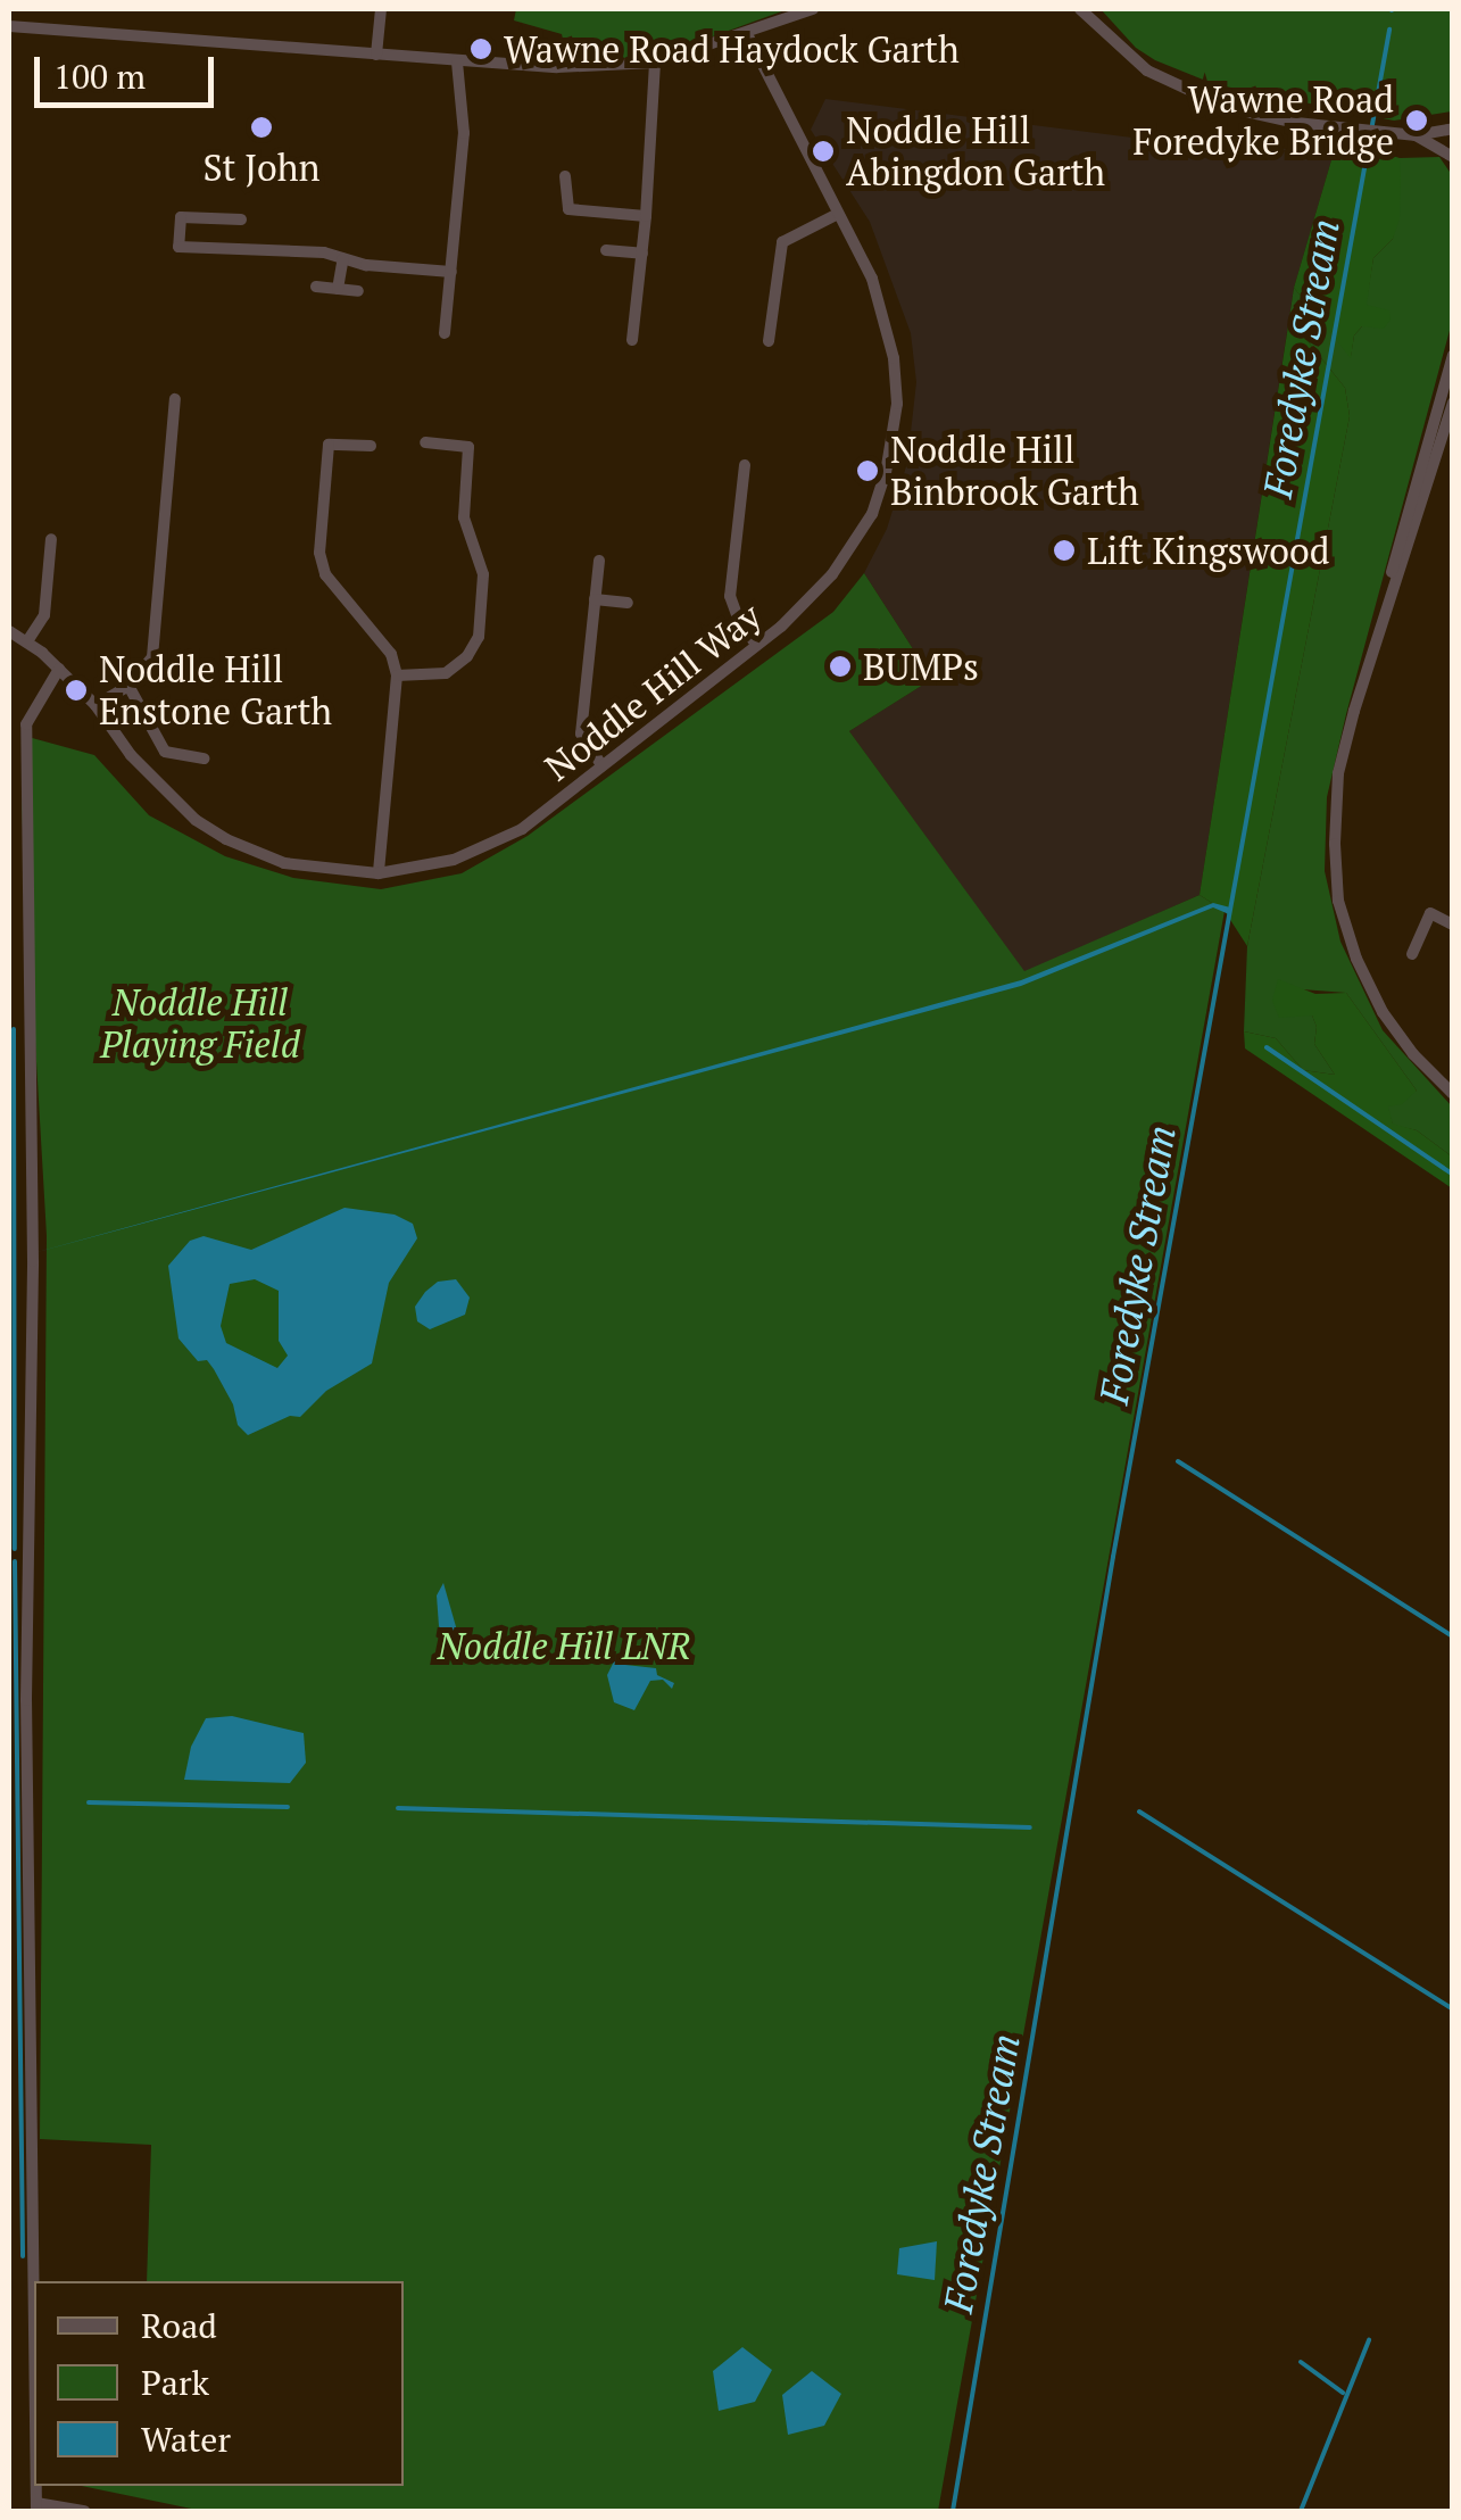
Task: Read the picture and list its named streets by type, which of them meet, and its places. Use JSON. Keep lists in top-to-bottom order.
{
  "streets": {
    "street": ["Noddle Hill Way"]
  },
  "water": ["Foredyke Stream"],
  "parks": ["Noddle Hill Playing Field", "Noddle Hill LNR"],
  "places": [
    "Wawne Road Haydock Garth",
    "Wawne Road Foredyke Bridge",
    "St John",
    "Noddle Hill Abingdon Garth",
    "Noddle Hill Binbrook Garth",
    "Lift Kingswood",
    "BUMPs",
    "Noddle Hill Enstone Garth"
  ],
  "legend": ["Road", "Park", "Water"],
  "scale_bar": "100 m"
}
